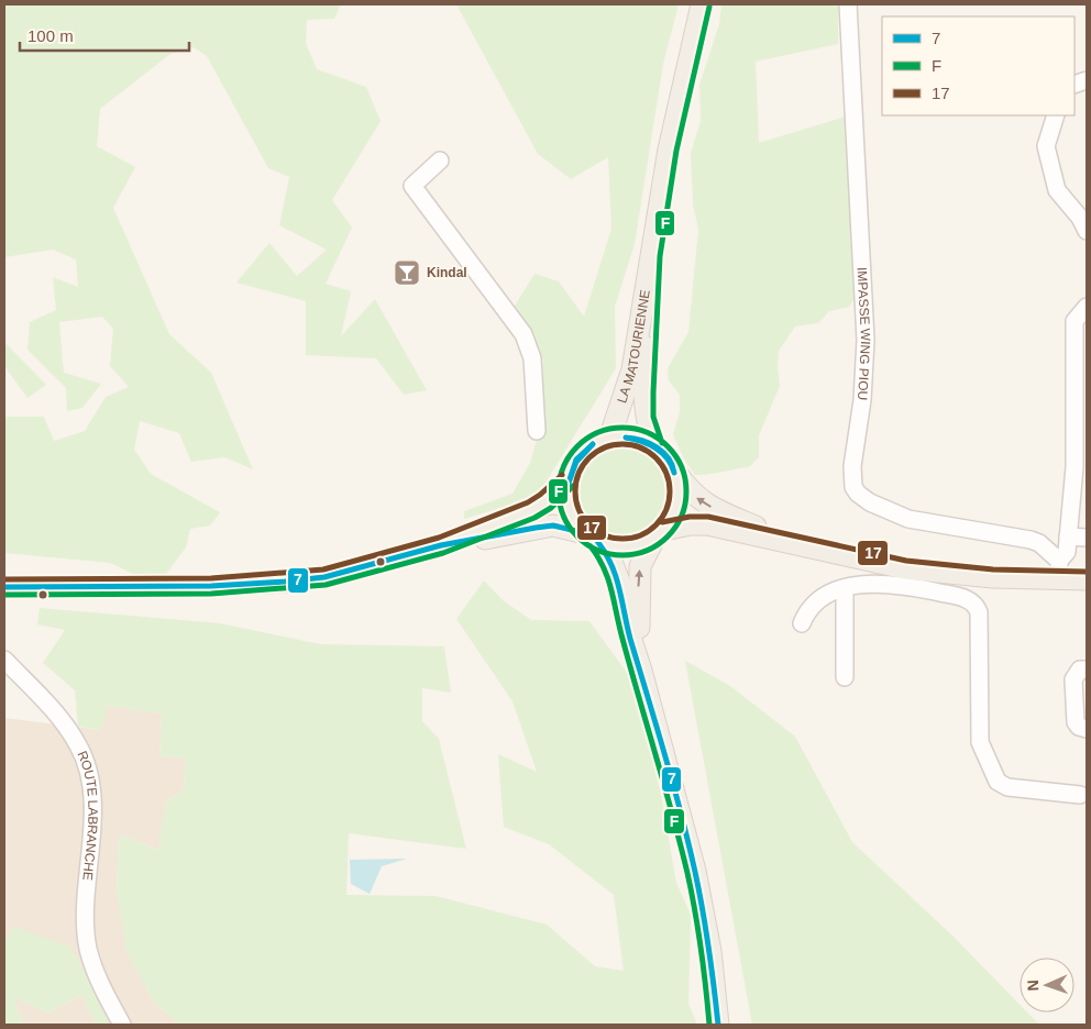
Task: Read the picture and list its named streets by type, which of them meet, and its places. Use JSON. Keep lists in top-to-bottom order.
{
  "streets": {
    "main road": ["LA MATOURIENNE"],
    "street": ["IMPASSE WING PIOU", "ROUTE LABRANCHE"]
  },
  "places": {
    "bar": ["Kindal"]
  },
  "lines": ["transit line F", "transit line 7", "transit line 17"],
  "legend": ["7", "F", "17"],
  "scale_bar": "100 m",
  "north": "left"
}
